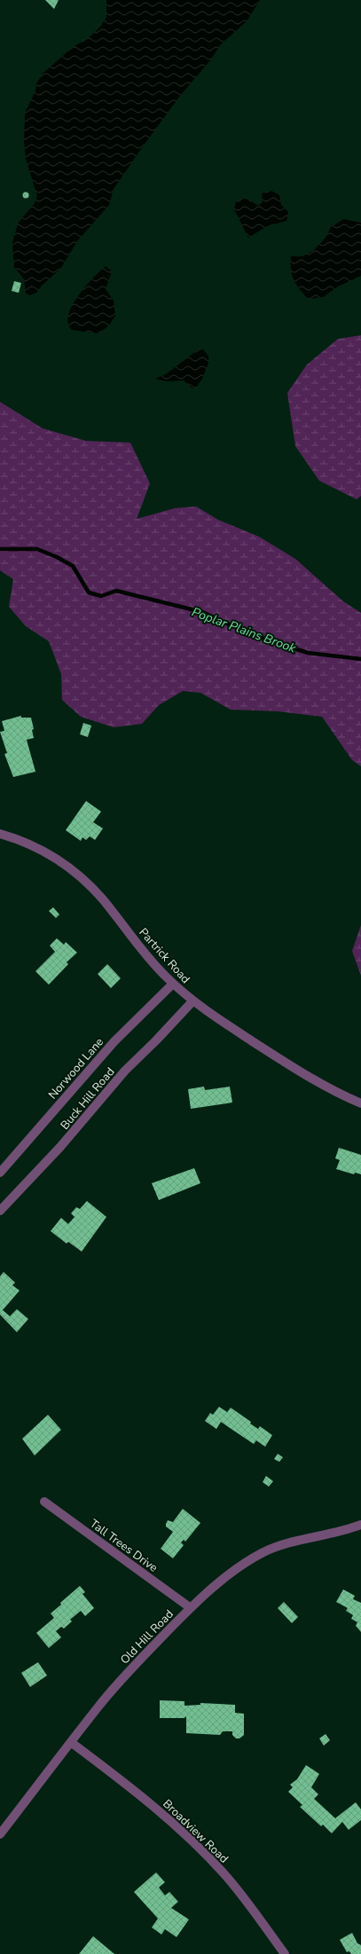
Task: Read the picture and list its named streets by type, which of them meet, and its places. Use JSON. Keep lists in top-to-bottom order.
{
  "streets": {
    "street": [
      "Partrick Road",
      "Norwood Lane",
      "Buck Hill Road",
      "Tall Trees Drive",
      "Old Hill Road",
      "Broadview Road"
    ]
  },
  "crossings": [
    ["Partrick Road", "Norwood Lane"],
    ["Partrick Road", "Buck Hill Road"],
    ["Tall Trees Drive", "Old Hill Road"],
    ["Old Hill Road", "Broadview Road"]
  ],
  "water": ["Poplar Plains Brook"]
}
